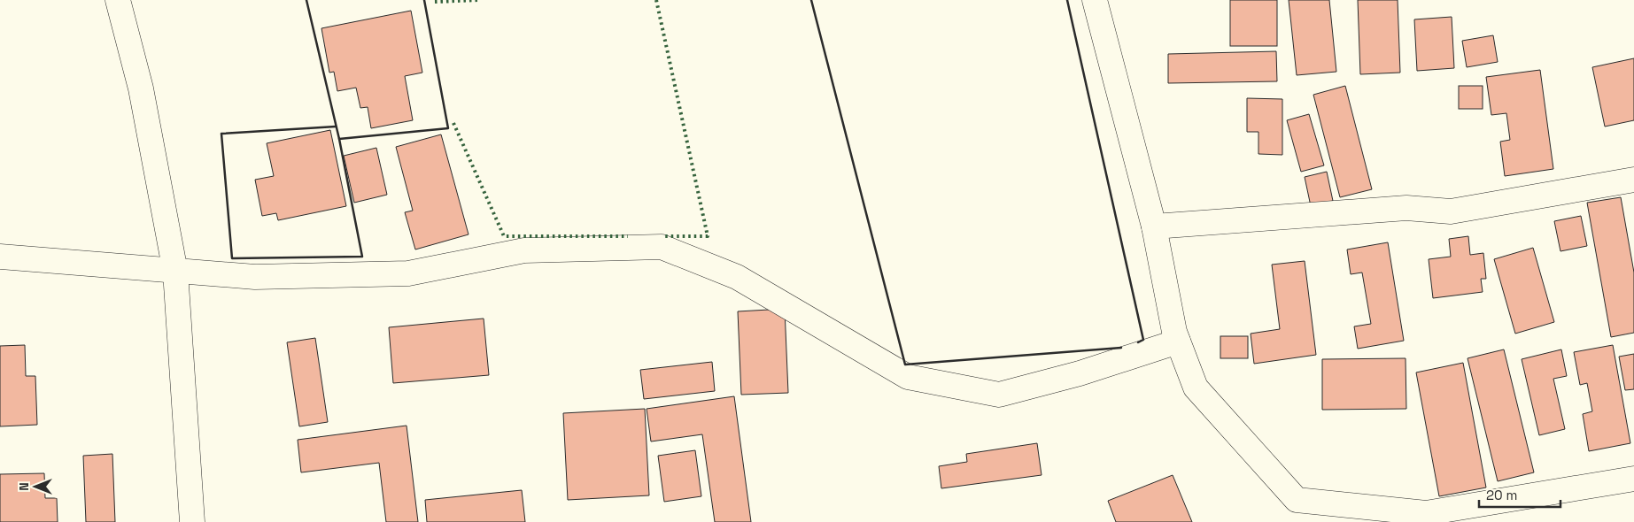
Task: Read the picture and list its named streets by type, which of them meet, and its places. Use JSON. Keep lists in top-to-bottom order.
{
  "scale_bar": "20 m",
  "north": "left"
}
